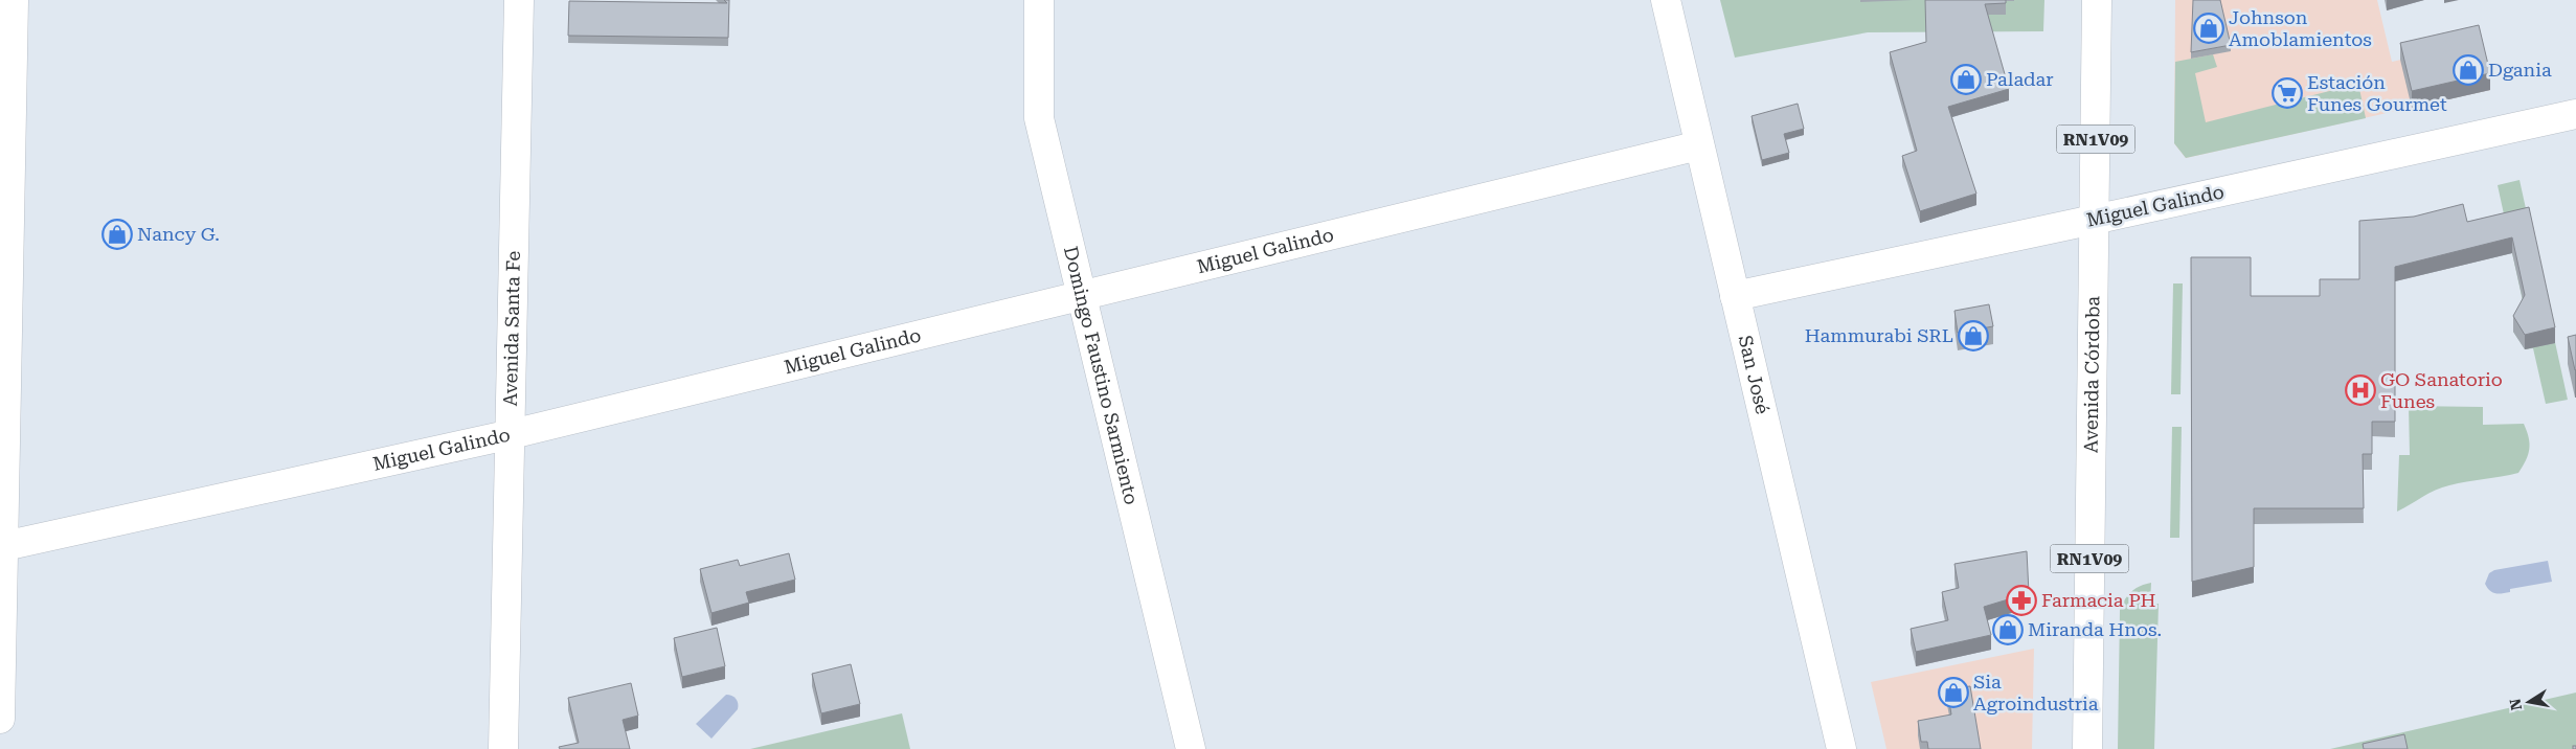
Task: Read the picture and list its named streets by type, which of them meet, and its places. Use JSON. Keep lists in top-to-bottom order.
{
  "streets": {
    "street": [
      "RN1V09",
      "Miguel Galindo",
      "Avenida Santa Fe",
      "San José",
      "Avenida Córdoba",
      "Domingo Faustino Sarmiento"
    ]
  },
  "crossings": [
    ["Miguel Galindo", "Avenida Santa Fe"],
    ["Miguel Galindo", "San José"],
    ["Miguel Galindo", "Avenida Córdoba"],
    ["Miguel Galindo", "Domingo Faustino Sarmiento"]
  ],
  "places": {
    "shop": [
      "Johnson Amoblamientos",
      "Dgania",
      "Paladar",
      "Nancy G.",
      "Hammurabi SRL",
      "Miranda Hnos.",
      "Sia Agroindustria"
    ],
    "supermarket": ["Estación Funes Gourmet"],
    "hospital": ["GO Sanatorio Funes"],
    "pharmacy": ["Farmacia PH"]
  },
  "north": "left"
}
